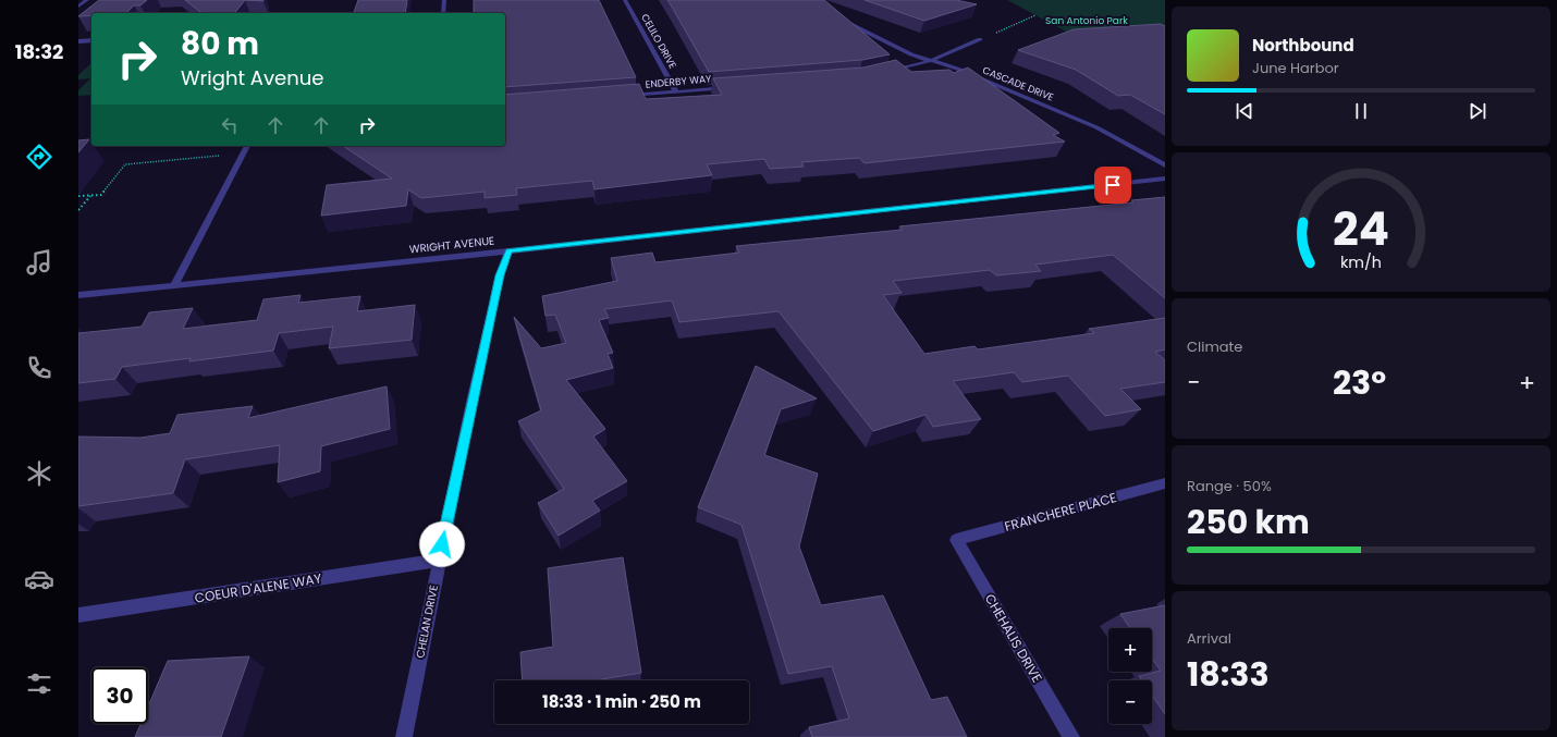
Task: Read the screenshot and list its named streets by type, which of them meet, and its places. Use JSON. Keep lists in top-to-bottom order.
{
  "streets": {
    "street": [
      "CELILO DRIVE",
      "ENDERBY WAY",
      "CASCADE DRIVE",
      "WRIGHT AVENUE",
      "FRANCHERE PLACE",
      "COEUR D'ALENE WAY",
      "CHELAN DRIVE",
      "CHEHALIS DRIVE"
    ]
  },
  "crossings": [
    ["CELILO DRIVE", "ENDERBY WAY"],
    ["WRIGHT AVENUE", "CHELAN DRIVE"],
    ["FRANCHERE PLACE", "CHEHALIS DRIVE"],
    ["COEUR D'ALENE WAY", "CHELAN DRIVE"]
  ],
  "parks": ["San Antonio Park"],
  "page": {
    "tabs": "18:32",
    "turn": ["80 m", "Wright Avenue"],
    "song": ["Northbound", "June Harbor"],
    "tile": [
      "Climate",
      ["Range · 50%", "250 km"],
      ["Arrival", "18:33"]
    ],
    "heat": ["−", "23°", "+"],
    "map_buttons": ["+", "−"],
    "limit": "30",
    "trip": "18:33 · 1 min · 250 m",
    "gauge": ["24", "km/h"]
  }
}
